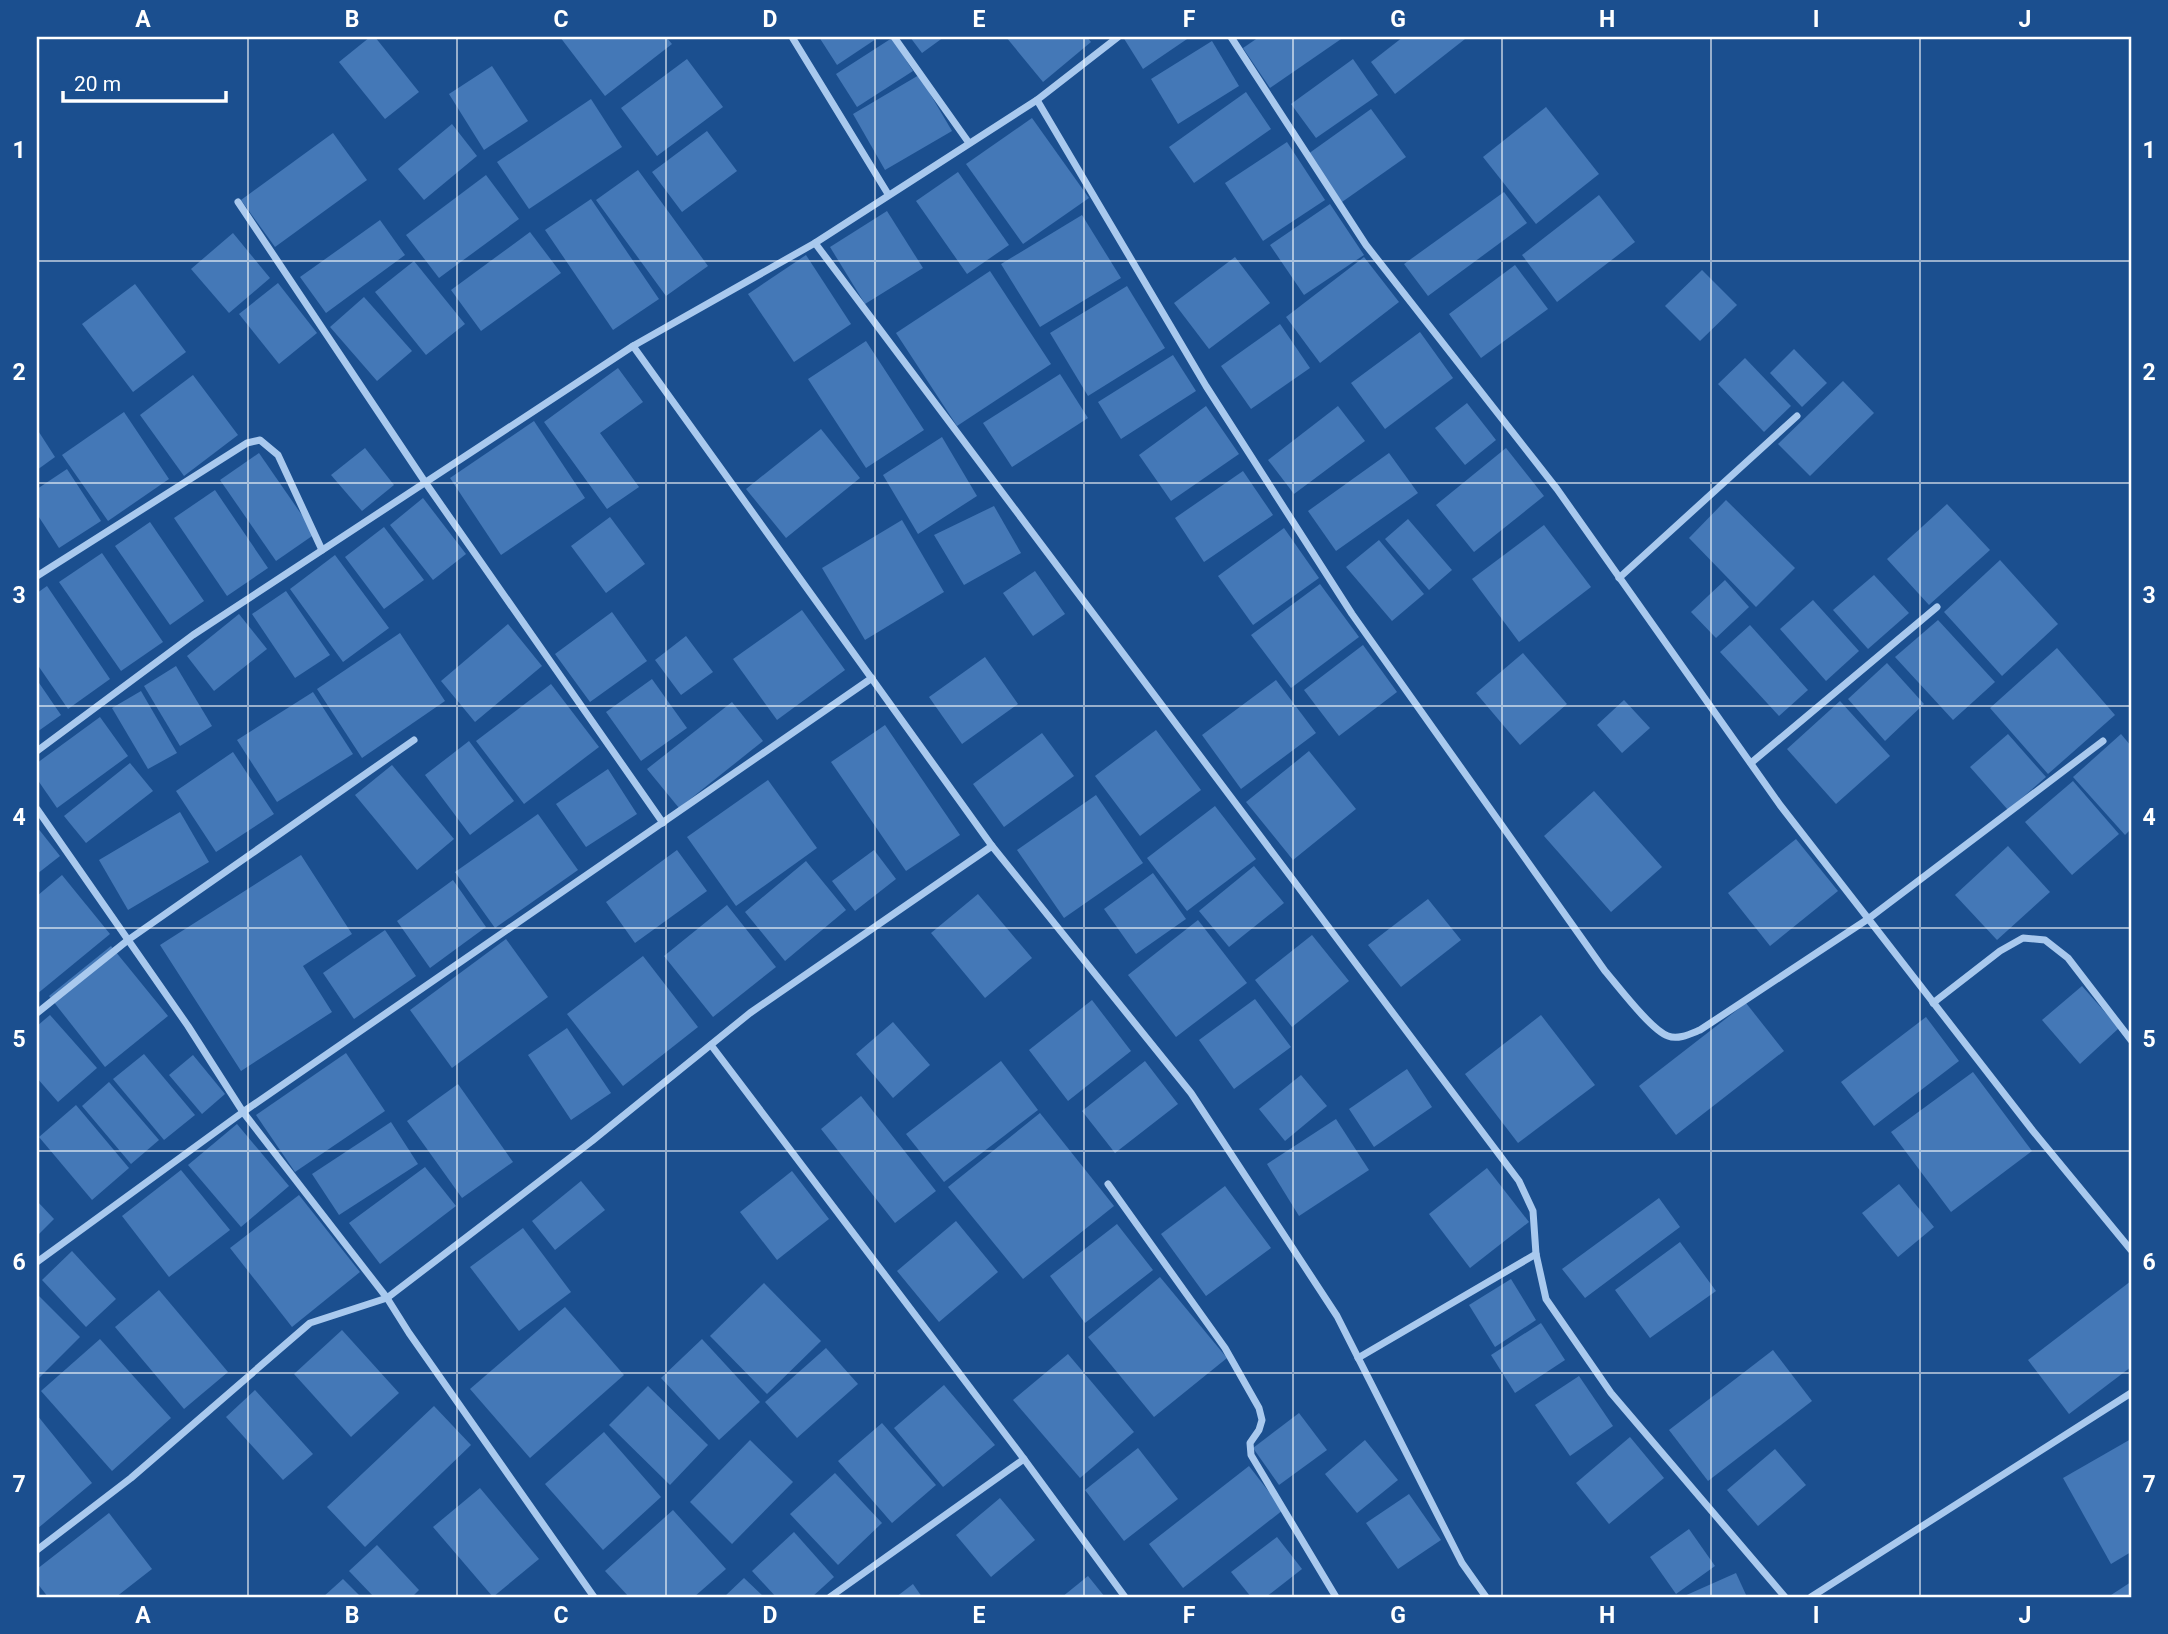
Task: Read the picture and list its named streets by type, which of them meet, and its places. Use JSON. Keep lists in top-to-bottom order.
{
  "scale_bar": "20 m",
  "grid": {
    "columns": [
      "A",
      "B",
      "C",
      "D",
      "E",
      "F",
      "G",
      "H",
      "I",
      "J"
    ],
    "rows": [
      "1",
      "2",
      "3",
      "4",
      "5",
      "6",
      "7"
    ]
  }
}
